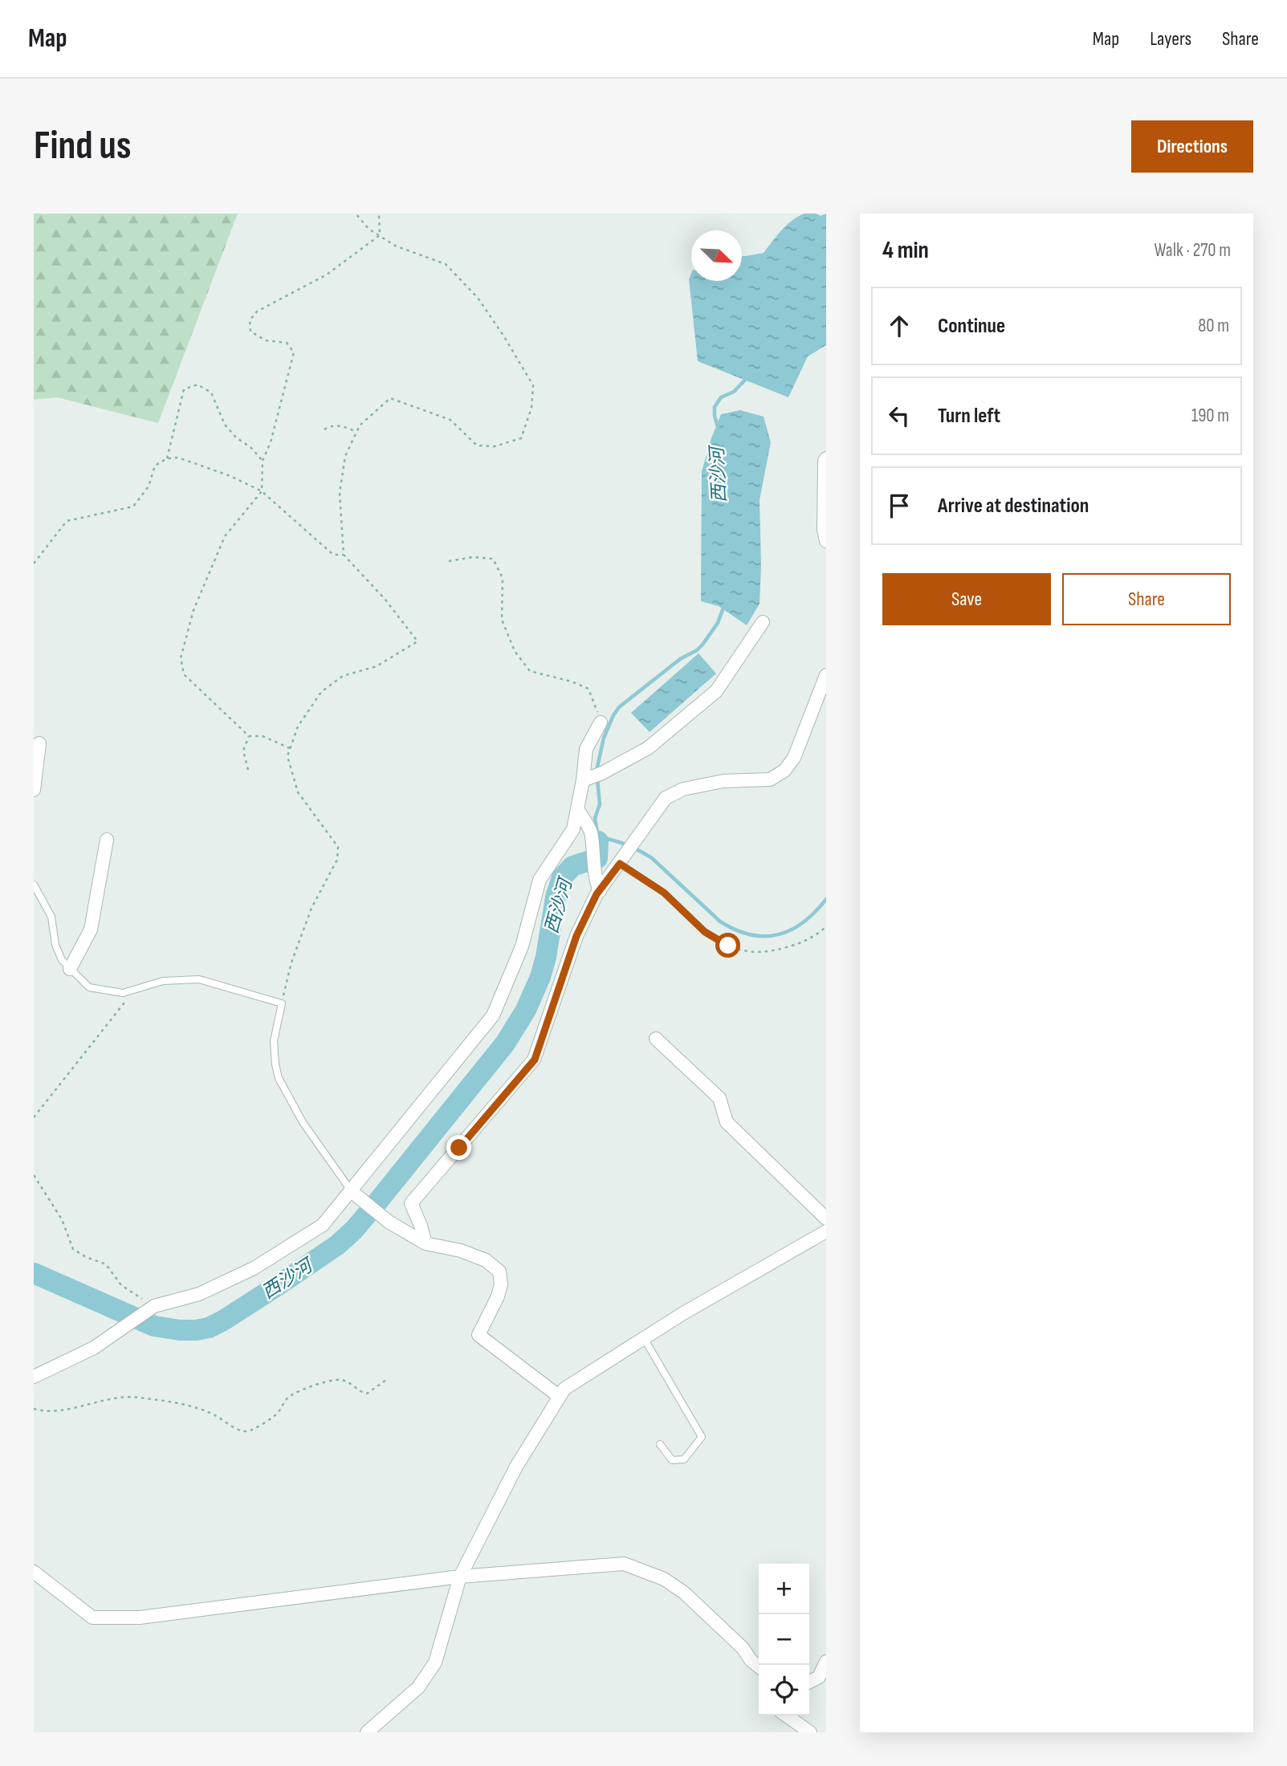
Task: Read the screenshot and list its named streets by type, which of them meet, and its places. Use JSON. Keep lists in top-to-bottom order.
{
  "water": ["西沙河"],
  "north": "bottom right",
  "page": {
    "header": "Map",
    "nav": ["Map", "Layers", "Share"],
    "buttons": [
      "Directions",
      ["Save", "Share"]
    ],
    "title": "Find us",
    "heading": ["4 min", "Walk · 270 m"],
    "list": [
      ["Continue", "80 m"],
      ["Turn left", "190 m"],
      "Arrive at destination"
    ],
    "map_buttons": ["+", "−"]
  }
}
